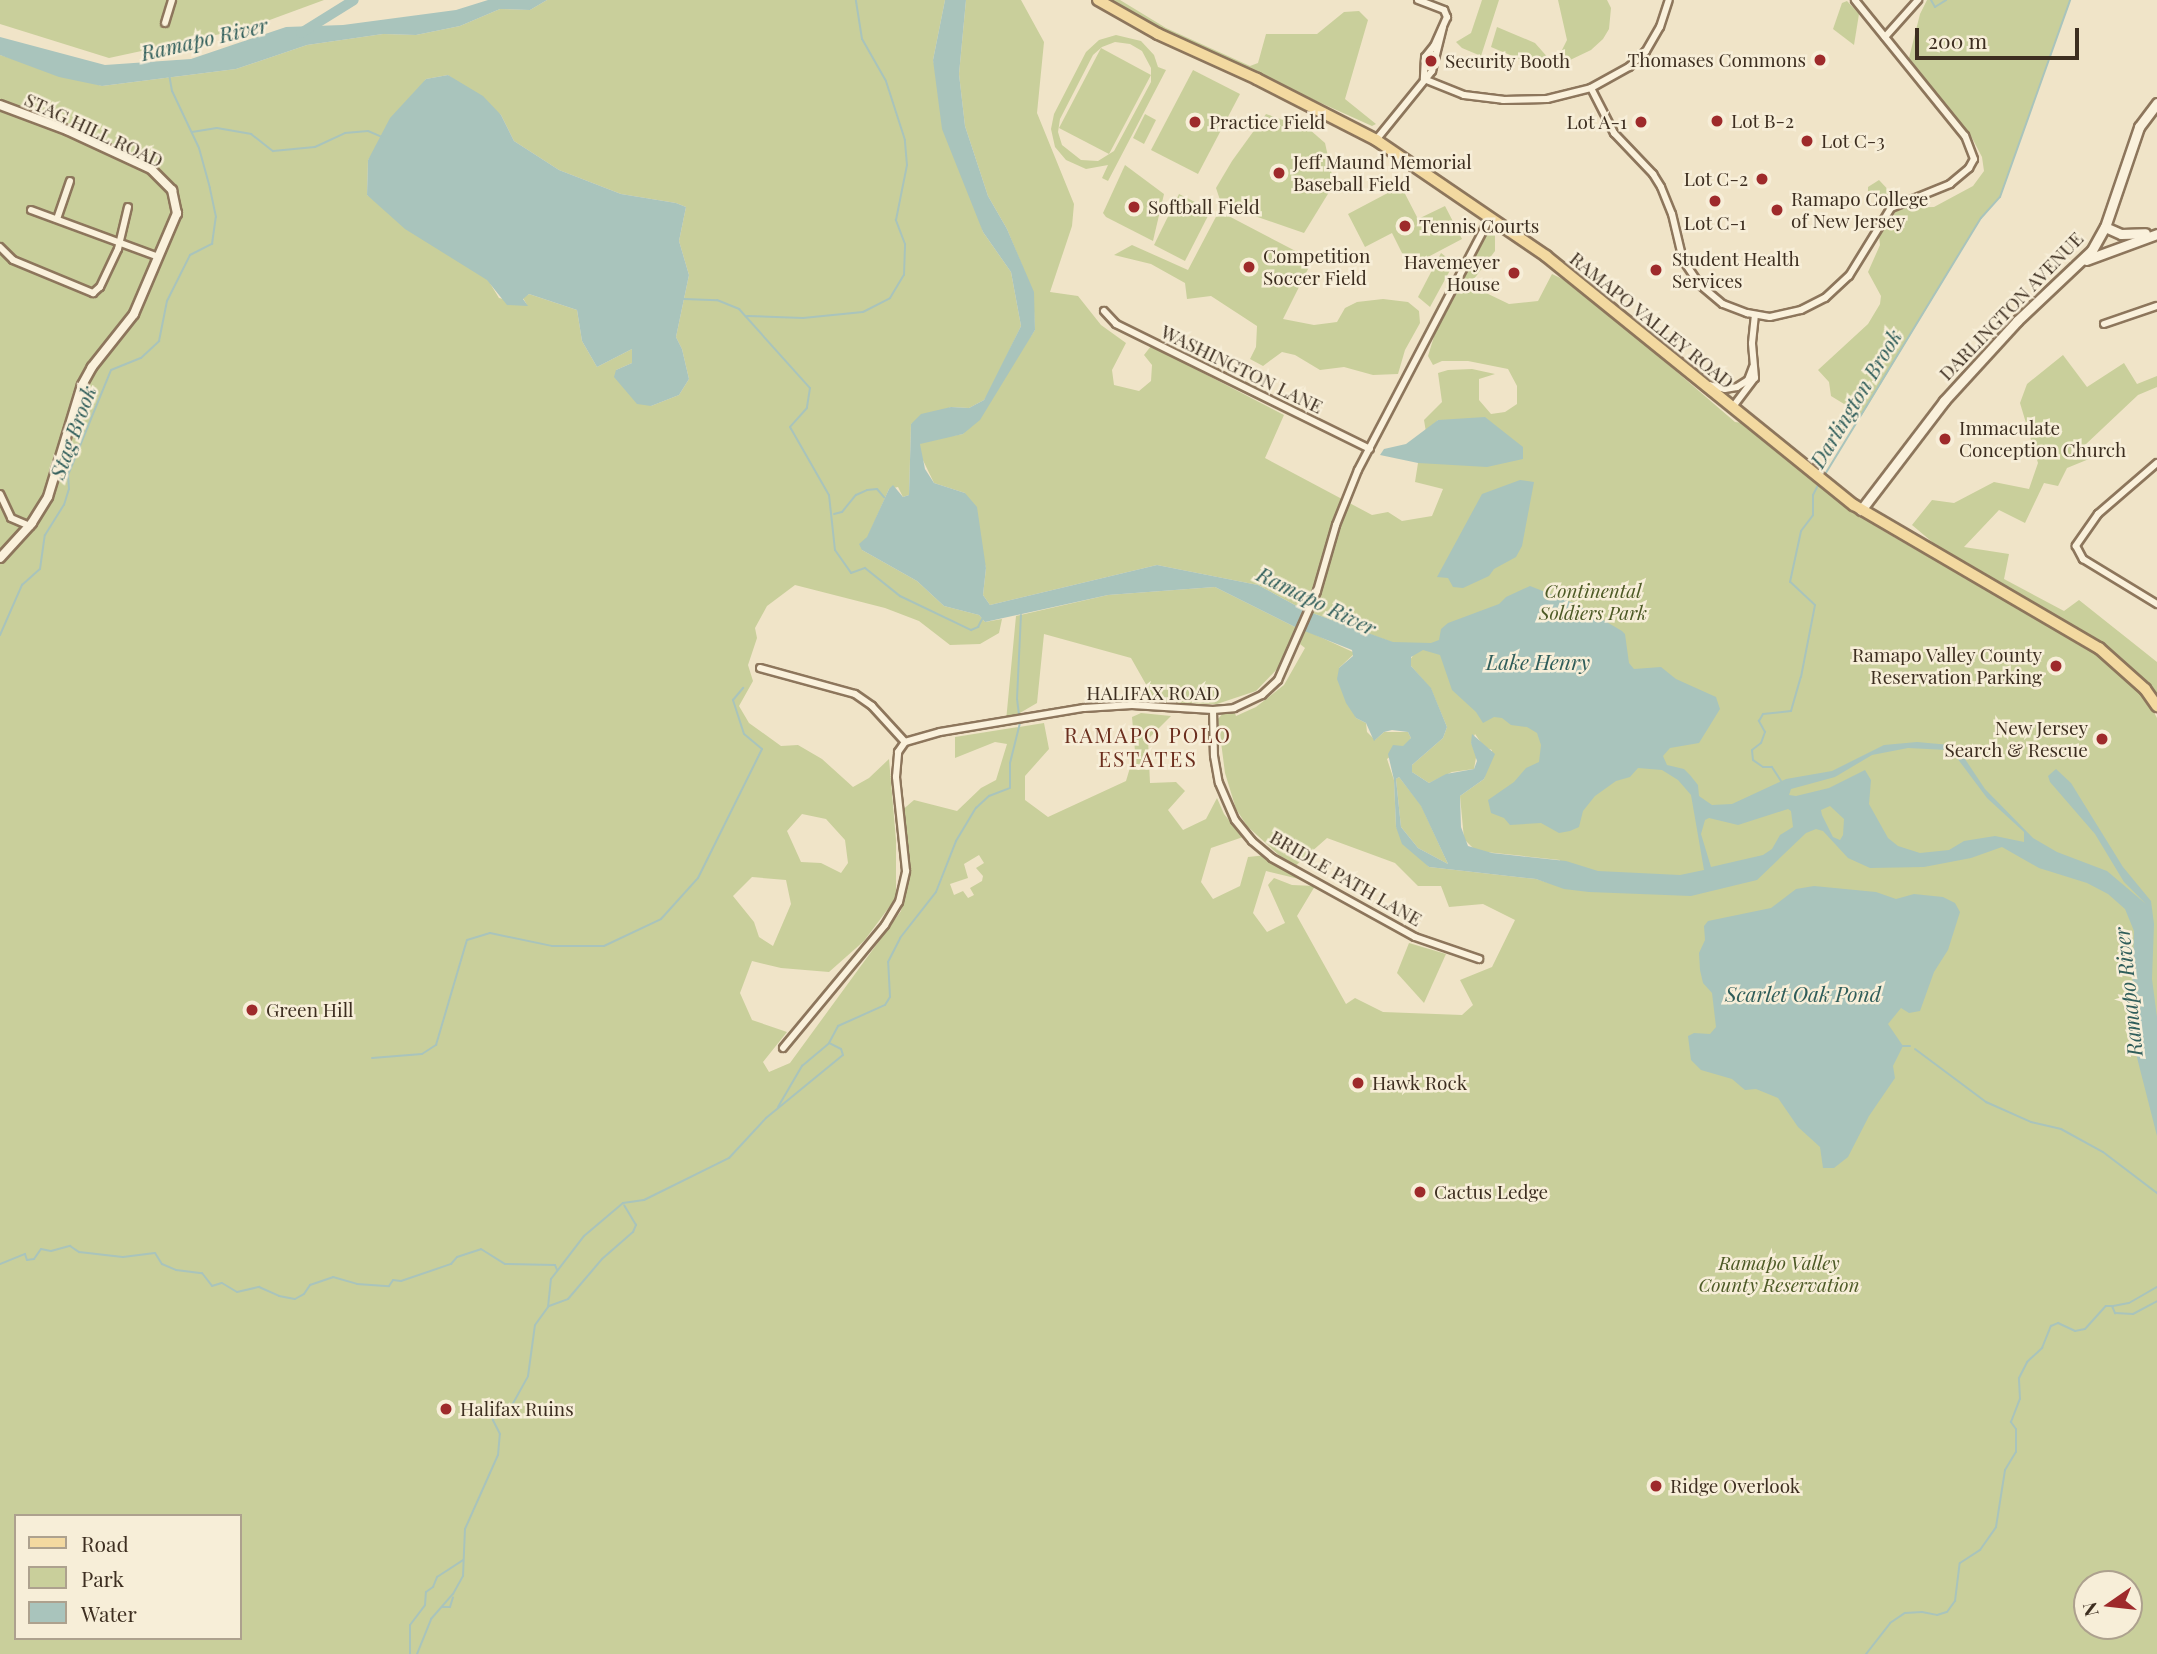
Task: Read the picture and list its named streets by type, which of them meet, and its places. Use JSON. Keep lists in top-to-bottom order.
{
  "streets": {
    "main road": ["DARLINGTON AVENUE", "RAMAPO VALLEY ROAD"],
    "street": [
      "STAG HILL ROAD",
      "WASHINGTON LANE",
      "HALIFAX ROAD",
      "BRIDLE PATH LANE"
    ]
  },
  "crossings": [
    ["DARLINGTON AVENUE", "RAMAPO VALLEY ROAD"],
    ["RAMAPO VALLEY ROAD", "HALIFAX ROAD"],
    ["WASHINGTON LANE", "HALIFAX ROAD"],
    ["HALIFAX ROAD", "BRIDLE PATH LANE"]
  ],
  "districts": ["RAMAPO POLO ESTATES"],
  "water": [
    "Ramapo River",
    "Darlington Brook",
    "Stag Brook",
    "Lake Henry",
    "Scarlet Oak Pond"
  ],
  "parks": ["Continental Soldiers Park", "Ramapo Valley County Reservation"],
  "places": [
    "Thomases Commons",
    "Security Booth",
    "Lot B-2",
    "Practice Field",
    "Lot A-1",
    "Lot C-3",
    "Jeff Maund Memorial Baseball Field",
    "Lot C-2",
    "Lot C-1",
    "Softball Field",
    "Ramapo College of New Jersey",
    "Tennis Courts",
    "Competition Soccer Field",
    "Student Health Services",
    "Havemeyer House",
    "Immaculate Conception Church",
    "Ramapo Valley County Reservation Parking",
    "New Jersey Search & Rescue",
    "Green Hill",
    "Hawk Rock",
    "Cactus Ledge",
    "Halifax Ruins",
    "Ridge Overlook"
  ],
  "legend": ["Road", "Park", "Water"],
  "scale_bar": "200 m",
  "north": "left"
}
